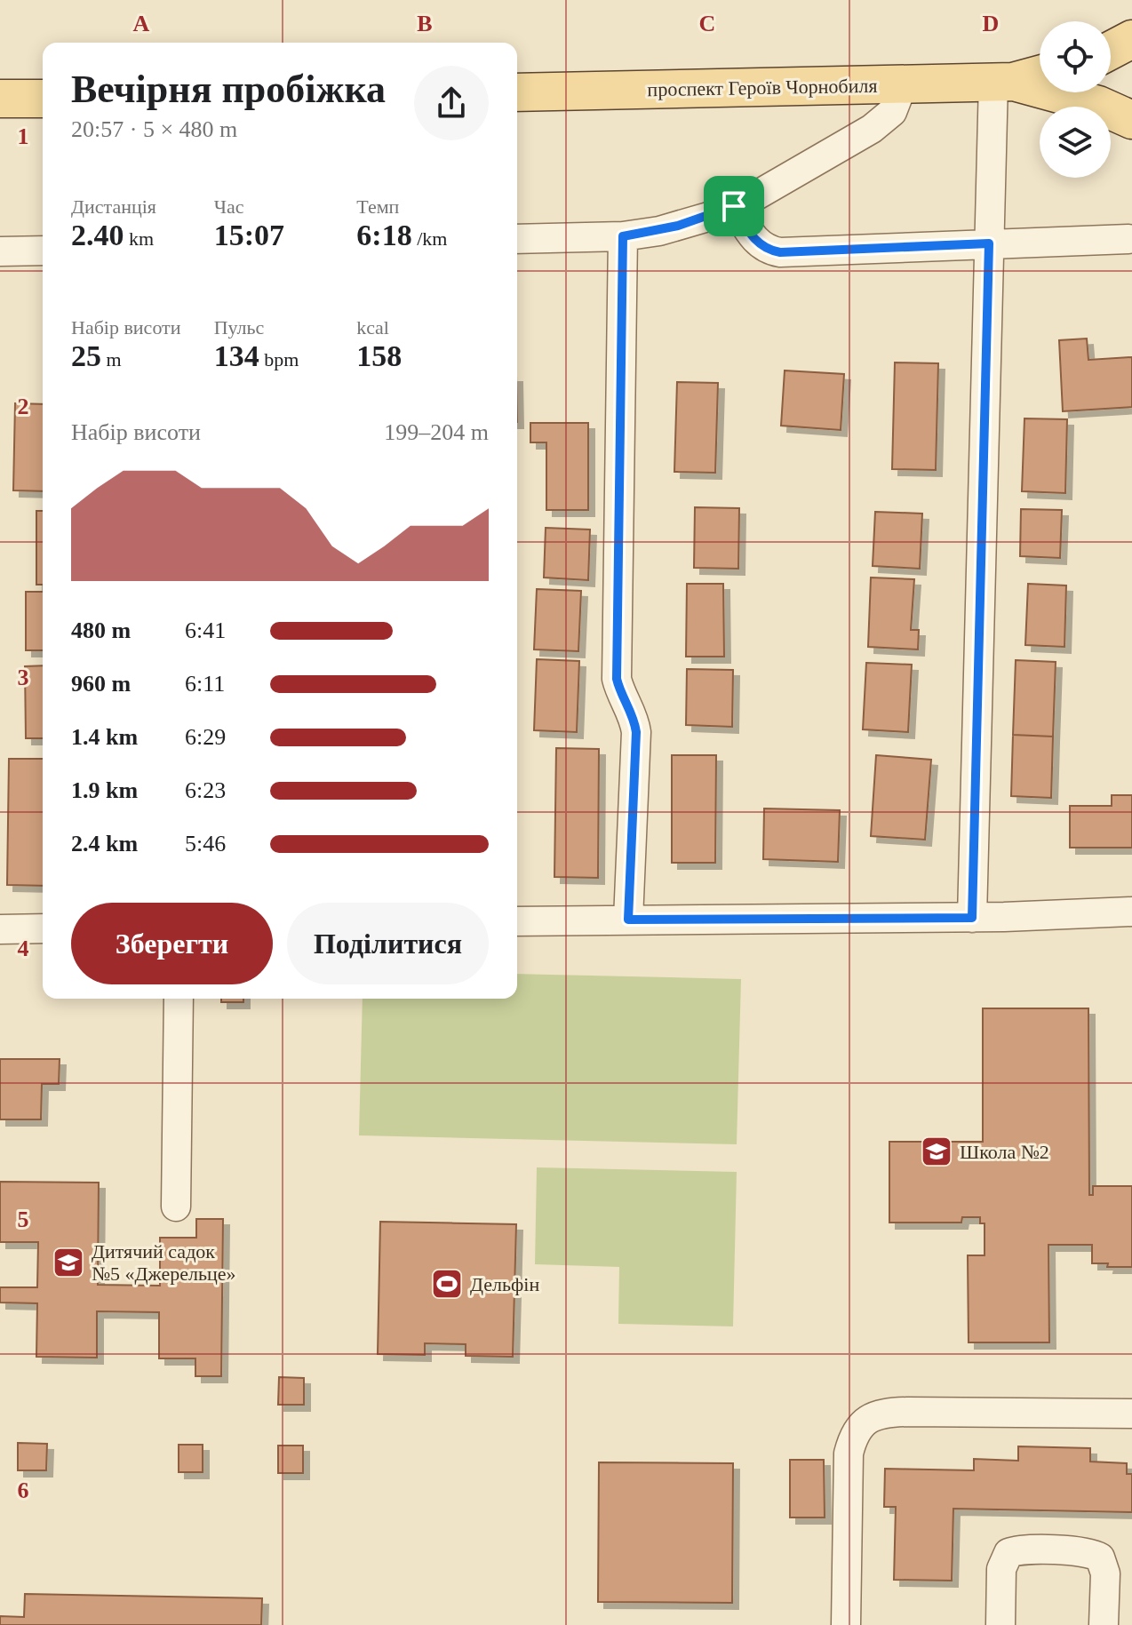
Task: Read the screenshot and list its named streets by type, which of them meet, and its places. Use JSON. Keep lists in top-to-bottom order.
{
  "streets": {
    "main road": ["проспект Героїв Чорнобиля"]
  },
  "places": {
    "school or university": ["Школа №2", "Дитячий садок №5 «Джерельце»"],
    "sports": ["Дельфін"]
  },
  "page": {
    "heading": ["Вечірня пробіжка", "20:57 · 5 × 480 m"],
    "stats": [
      ["Дистанція", "2.40 km"],
      ["Час", "15:07"],
      ["Темп", "6:18 /km"],
      ["Набір висоти", "25 m"],
      ["Пульс", "134 bpm"],
      ["kcal", "158"]
    ],
    "chart": ["Набір висоти", "199–204 m"],
    "list": [
      {
        "name": "480 m",
        "note": "6:41"
      },
      {
        "name": "960 m",
        "note": "6:11"
      },
      {
        "name": "1.4 km",
        "note": "6:29"
      },
      {
        "name": "1.9 km",
        "note": "6:23"
      },
      {
        "name": "2.4 km",
        "note": "5:46"
      }
    ],
    "buttons": ["Зберегти", "Поділитися"]
  },
  "grid": {
    "columns": [
      "A",
      "B",
      "C",
      "D"
    ],
    "rows": [
      "1",
      "2",
      "3",
      "4",
      "5",
      "6"
    ]
  }
}
